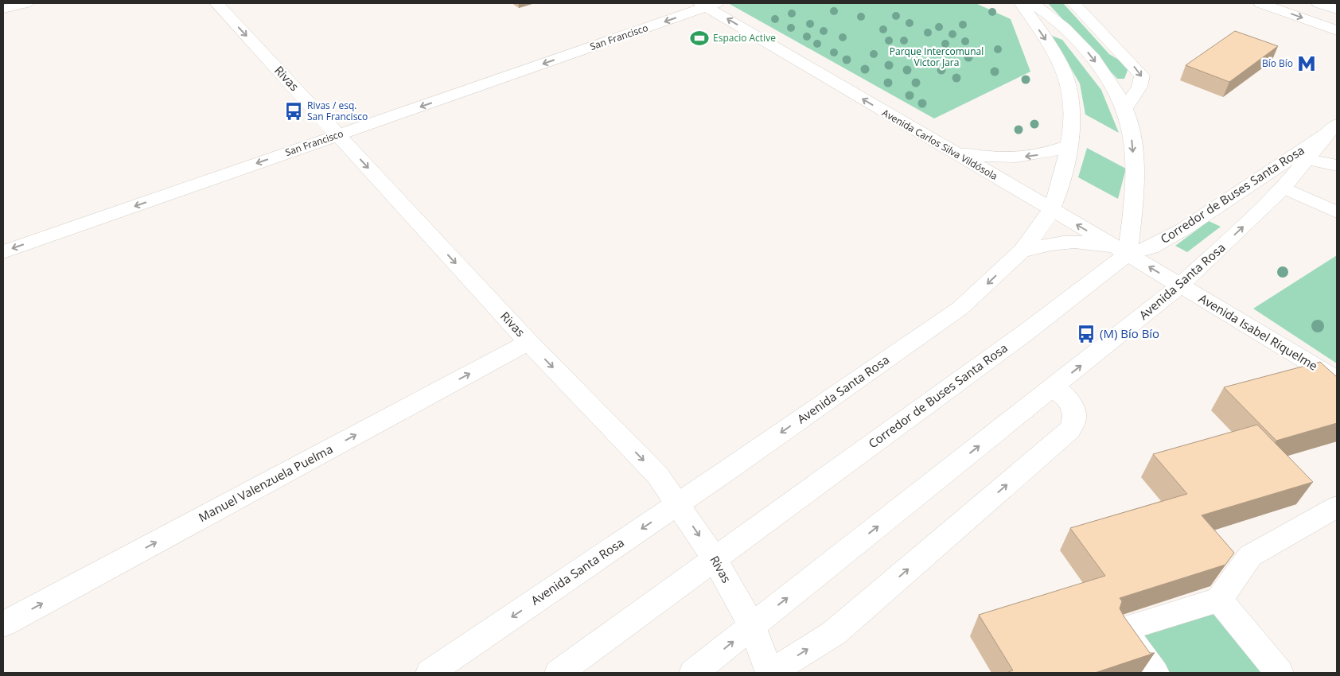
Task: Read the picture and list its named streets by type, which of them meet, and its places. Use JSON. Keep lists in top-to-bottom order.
{
  "streets": {
    "main road": [
      "San Francisco",
      "Rivas",
      "Avenida Carlos Silva Vildósola",
      "Corredor de Buses Santa Rosa",
      "Avenida Santa Rosa",
      "Avenida Isabel Riquelme",
      "Manuel Valenzuela Puelma"
    ]
  },
  "crossings": [
    ["San Francisco", "Rivas"],
    ["San Francisco", "Avenida Carlos Silva Vildósola"],
    ["Rivas", "Corredor de Buses Santa Rosa"],
    ["Rivas", "Avenida Santa Rosa"],
    ["Rivas", "Manuel Valenzuela Puelma"],
    ["Avenida Carlos Silva Vildósola", "Corredor de Buses Santa Rosa"],
    ["Avenida Carlos Silva Vildósola", "Avenida Santa Rosa"],
    ["Avenida Carlos Silva Vildósola", "Avenida Isabel Riquelme"],
    ["Corredor de Buses Santa Rosa", "Avenida Santa Rosa"],
    ["Avenida Santa Rosa", "Avenida Isabel Riquelme"]
  ],
  "one_way": [
    "San Francisco",
    "Rivas",
    "Avenida Carlos Silva Vildósola",
    "Manuel Valenzuela Puelma"
  ],
  "parks": ["Parque Intercomunal Victor Jara"],
  "places": {
    "sports": ["Espacio Active"],
    "metro station": ["Bío Bío"],
    "bus stop": ["Rivas / esq. San Francisco", "(M) Bío Bío"]
  }
}
